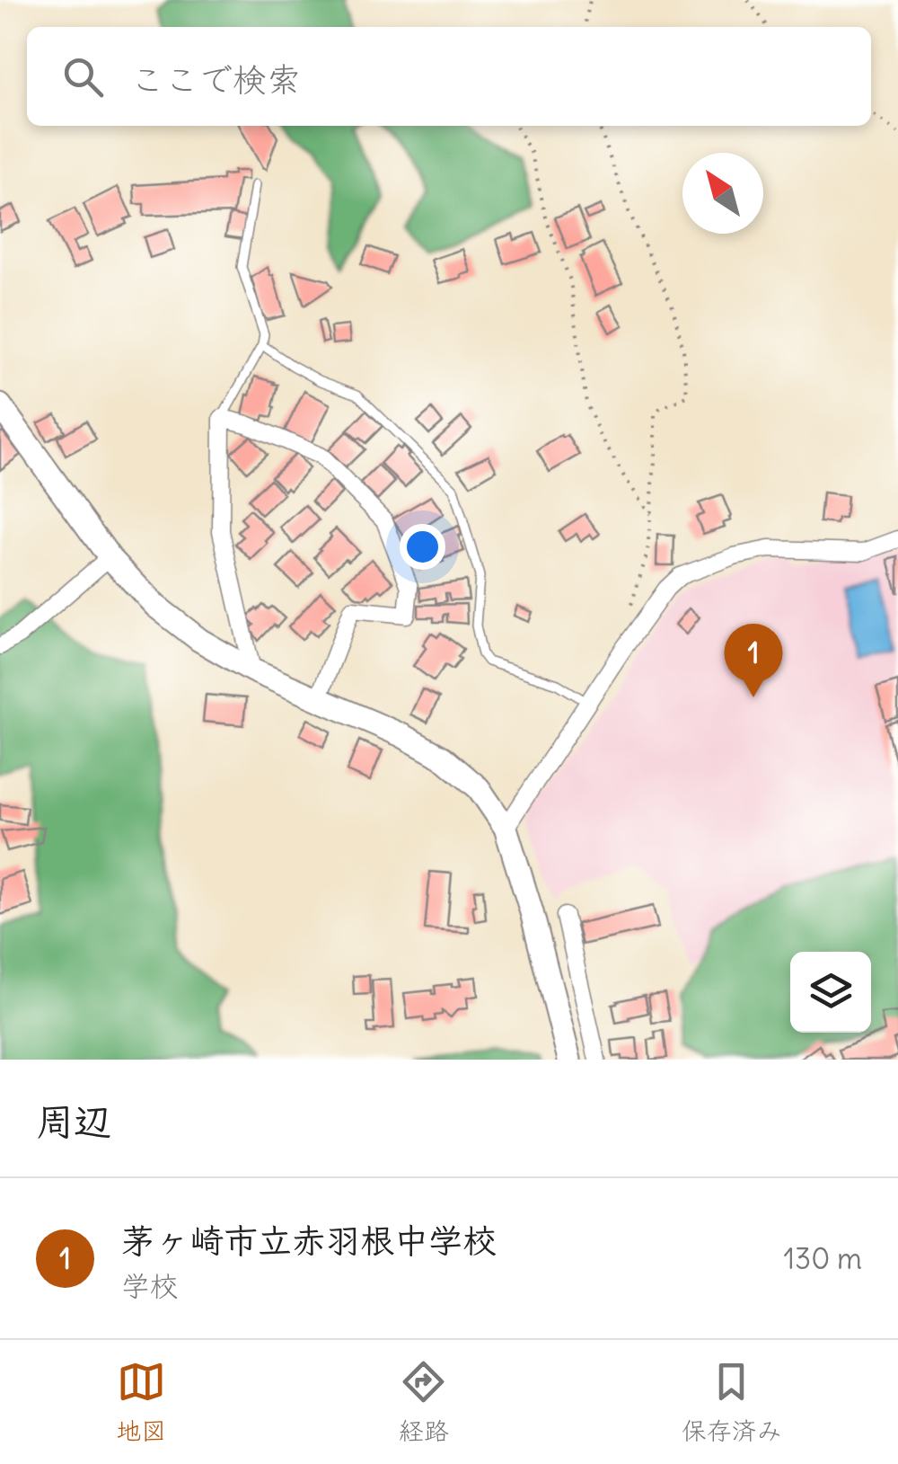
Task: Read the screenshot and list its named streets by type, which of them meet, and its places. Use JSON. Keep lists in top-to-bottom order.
{
  "north": "top left",
  "page": {
    "search": "ここで検索",
    "pins": "1",
    "heading": "周辺",
    "list": [
      {
        "mark": "1",
        "name": "茅ヶ崎市立赤羽根中学校",
        "note": "学校",
        "value": "130 m"
      }
    ],
    "nav": ["地図", "経路", "保存済み"]
  }
}
